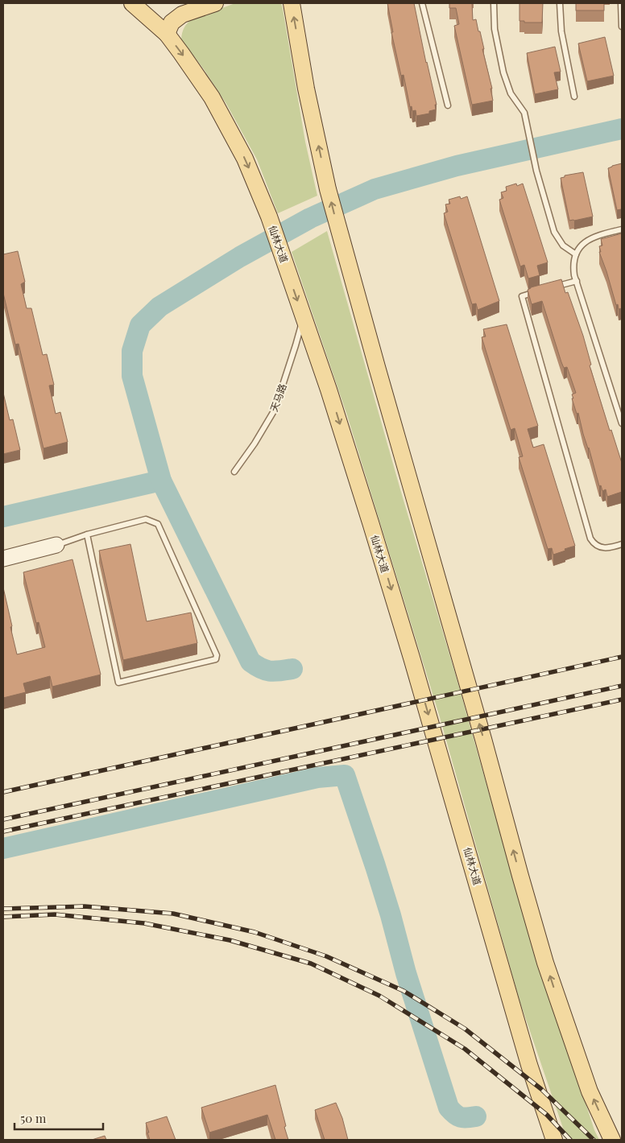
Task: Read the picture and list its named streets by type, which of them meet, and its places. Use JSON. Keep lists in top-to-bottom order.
{
  "streets": {
    "main road": ["仙林大道"],
    "lane": ["天马路"]
  },
  "crossings": [
    ["仙林大道", "天马路"]
  ],
  "scale_bar": "50 m"
}
